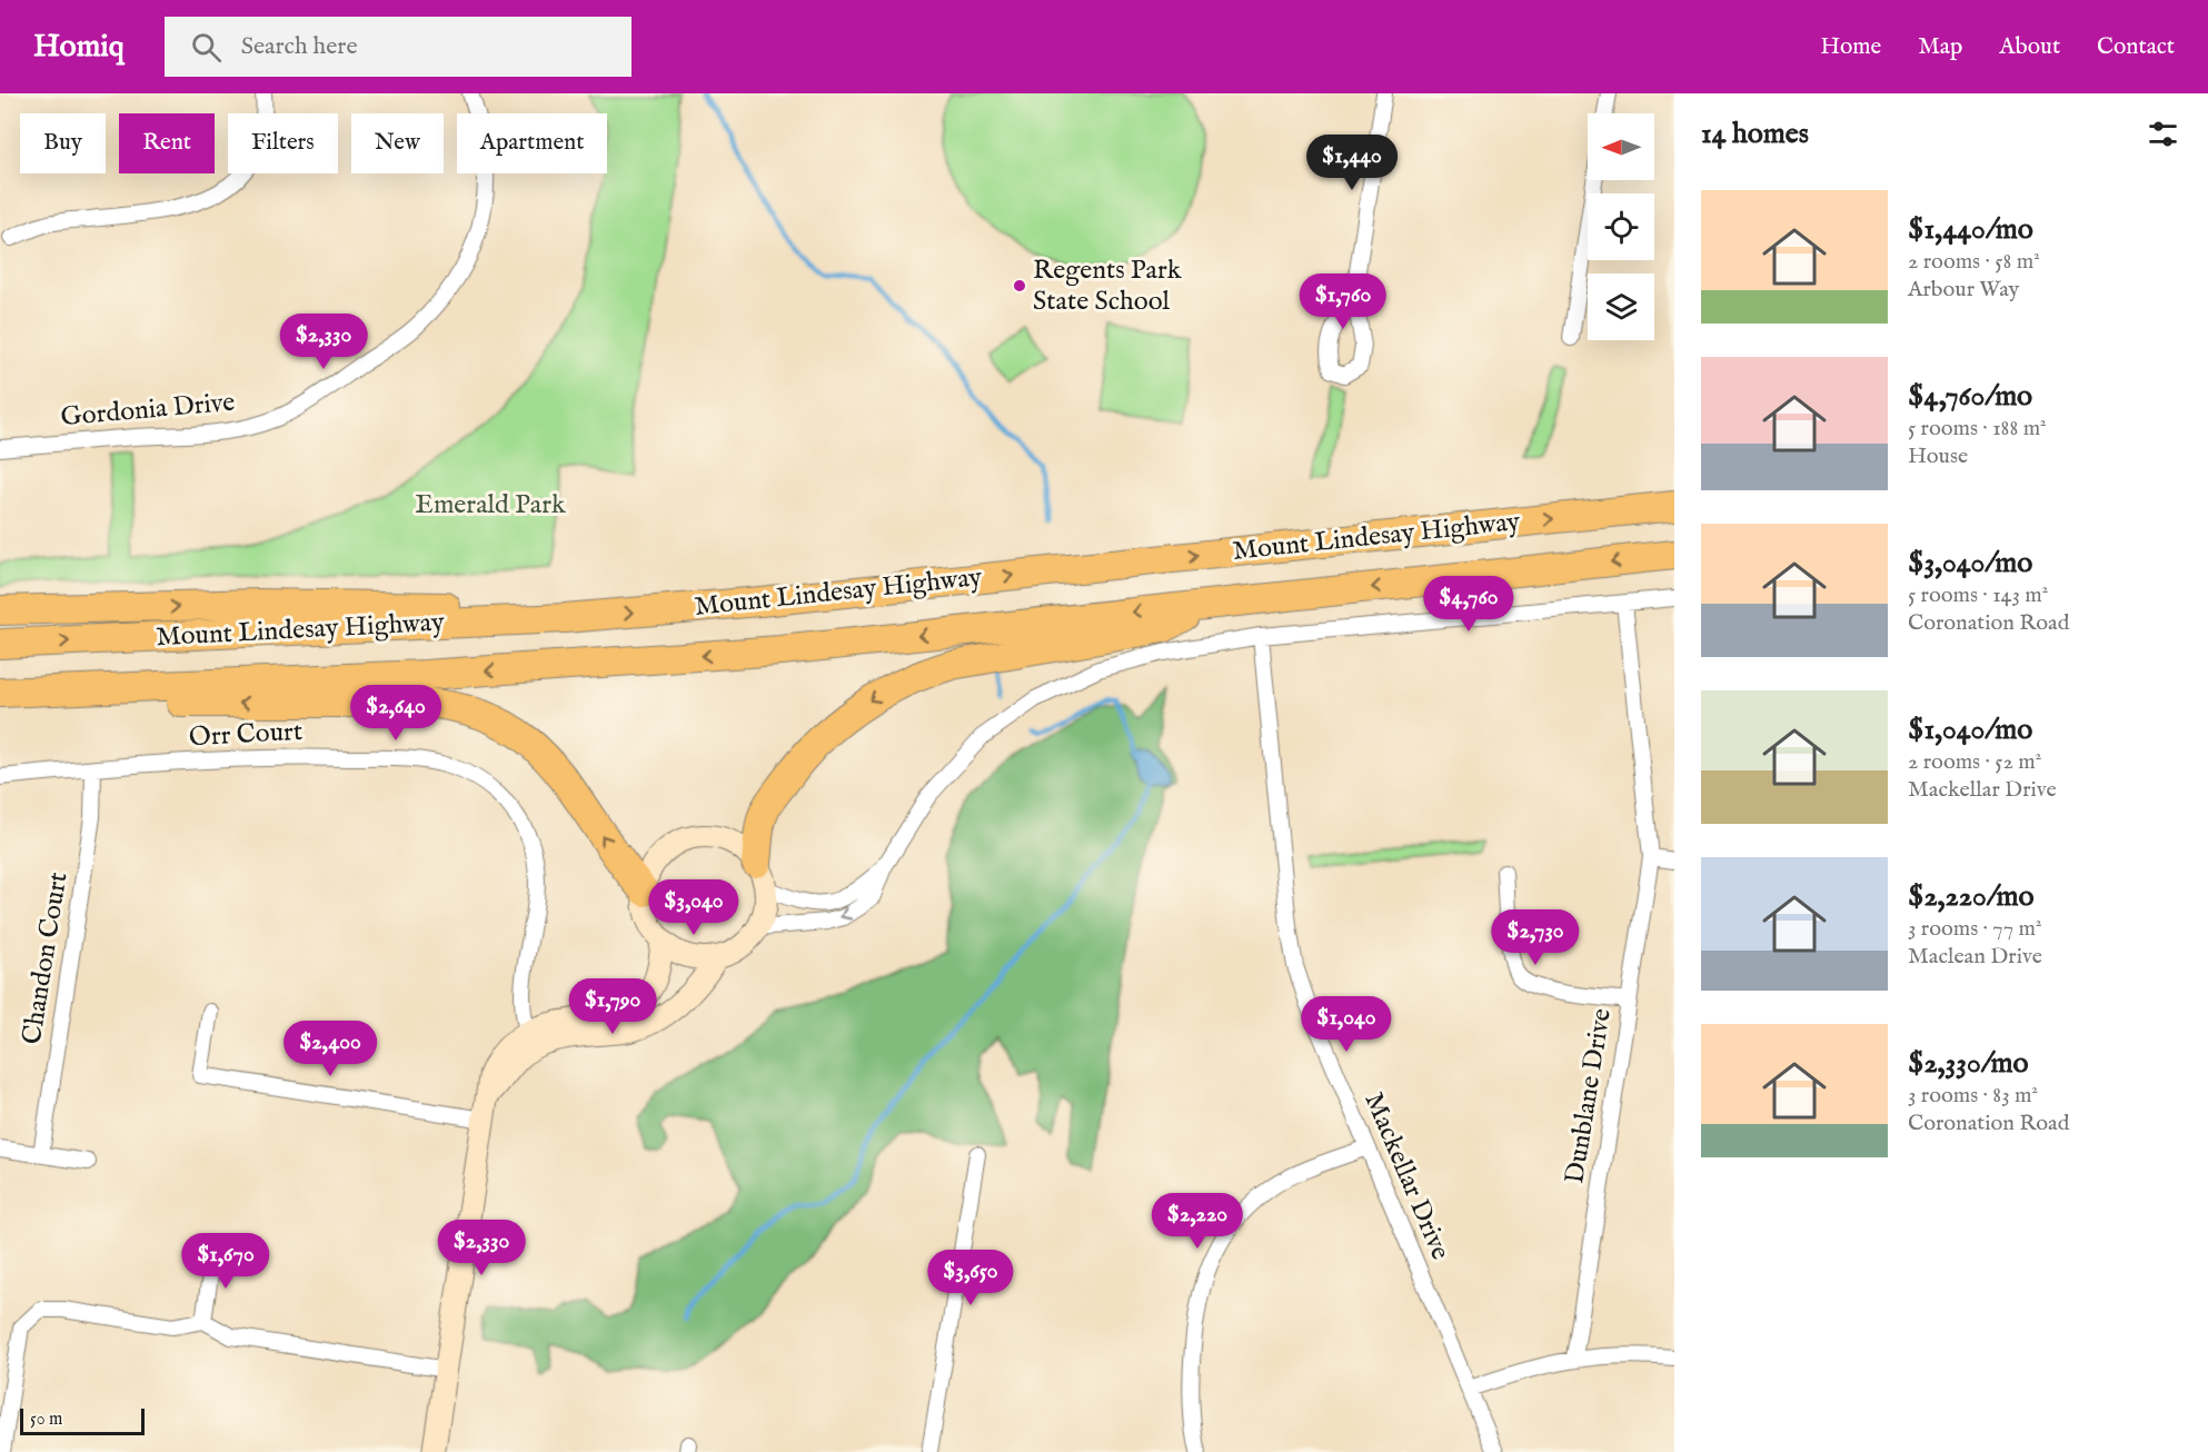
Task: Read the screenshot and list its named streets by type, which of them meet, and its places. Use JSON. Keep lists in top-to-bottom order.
{
  "streets": {
    "highway": ["Mount Lindesay Highway"],
    "street": [
      "Gordonia Drive",
      "Orr Court",
      "Chandon Court",
      "Dunblane Drive",
      "Mackellar Drive"
    ]
  },
  "crossings": [
    ["Orr Court", "Chandon Court"]
  ],
  "parks": ["Emerald Park"],
  "places": ["Regents Park State School"],
  "scale_bar": "50 m",
  "north": "left",
  "page": {
    "header": "Homiq",
    "search": "Search here",
    "nav": [
      "Home",
      "Map",
      "About",
      "Contact"
    ],
    "heading": "14 homes",
    "chip": [
      "Buy",
      "Rent",
      "Filters",
      "New",
      "Apartment"
    ],
    "price": [
      "$1,440",
      "$1,760",
      "$2,330",
      "$4,760",
      "$2,640",
      "$3,040",
      "$2,730",
      "$1,790",
      "$1,040",
      "$2,400",
      "$2,220",
      "$2,330",
      "$1,670",
      "$3,650"
    ],
    "list": [
      {
        "name": "$1,440/mo",
        "note": "2 rooms · 58 m² · Arbour Way"
      },
      {
        "name": "$4,760/mo",
        "note": "5 rooms · 188 m² · House"
      },
      {
        "name": "$3,040/mo",
        "note": "5 rooms · 143 m² · Coronation Road"
      },
      {
        "name": "$1,040/mo",
        "note": "2 rooms · 52 m² · Mackellar Drive"
      },
      {
        "name": "$2,220/mo",
        "note": "3 rooms · 77 m² · Maclean Drive"
      },
      {
        "name": "$2,330/mo",
        "note": "3 rooms · 83 m² · Coronation Road"
      }
    ],
    "scale": "50 m"
  }
}
